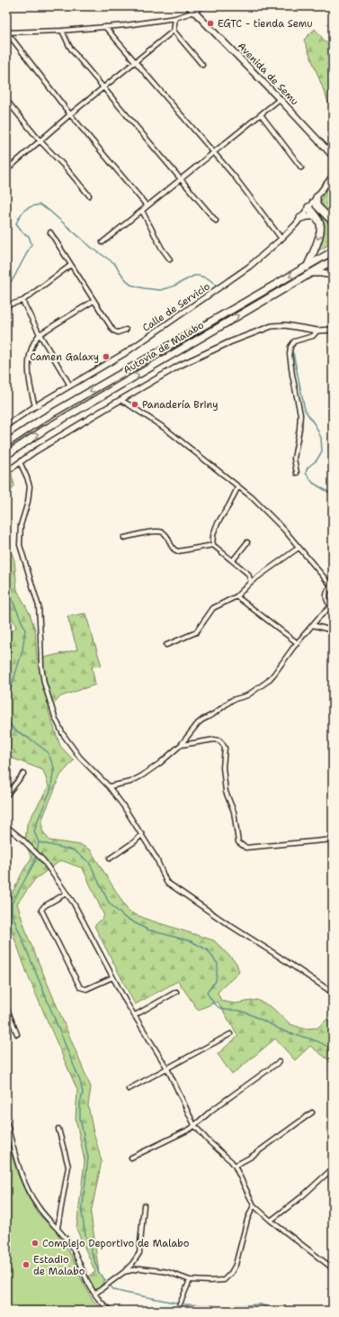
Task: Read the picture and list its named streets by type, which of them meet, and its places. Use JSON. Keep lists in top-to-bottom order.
{
  "streets": {
    "highway": ["Autovía de Malabo"],
    "main road": ["Avenida de Semu"],
    "street": ["Calle de Servicio"]
  },
  "places": [
    "EGTC - tienda Semu",
    "Camen Galaxy",
    "Panadería Briny",
    "Complejo Deportivo de Malabo",
    "Estadio de Malabo"
  ]
}
